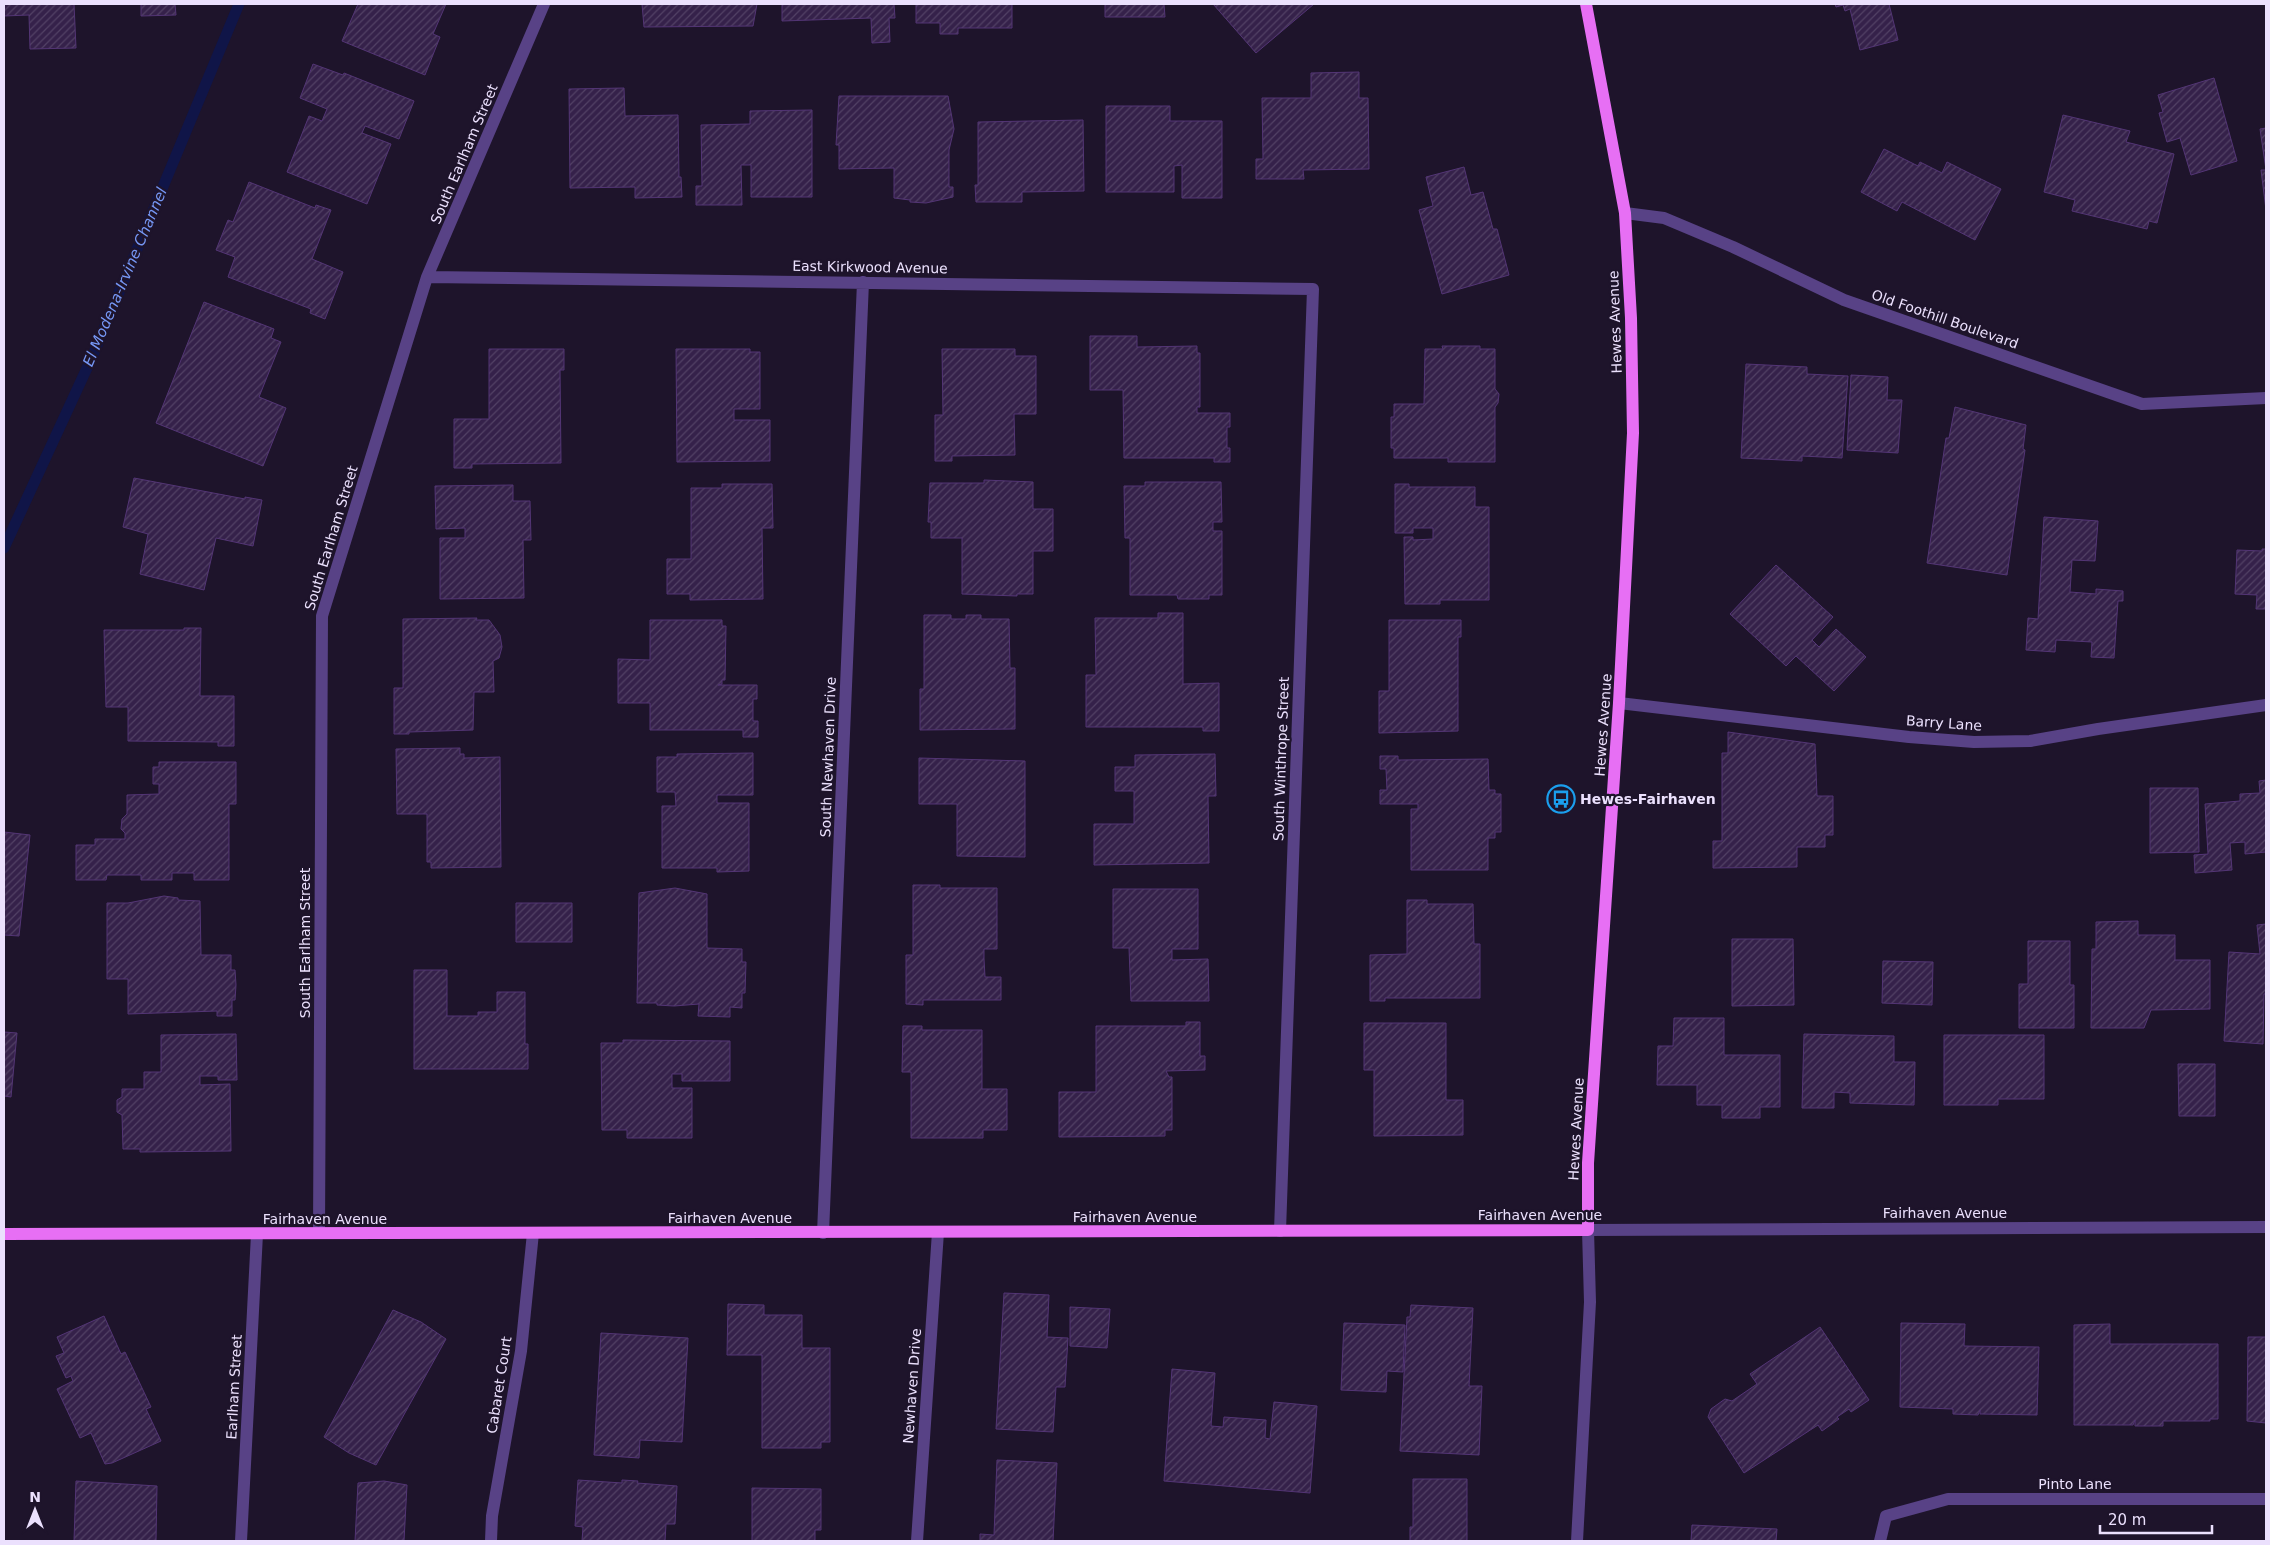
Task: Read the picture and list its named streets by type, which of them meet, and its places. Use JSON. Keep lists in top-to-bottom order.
{
  "streets": {
    "main road": ["Hewes Avenue", "Fairhaven Avenue"],
    "street": [
      "South Earlham Street",
      "East Kirkwood Avenue",
      "Old Foothill Boulevard",
      "Barry Lane",
      "South Newhaven Drive",
      "South Winthrope Street",
      "Cabaret Court",
      "Newhaven Drive",
      "Earlham Street",
      "Pinto Lane"
    ]
  },
  "crossings": [
    ["South Earlham Street", "East Kirkwood Avenue"],
    ["South Earlham Street", "Fairhaven Avenue"],
    ["East Kirkwood Avenue", "South Newhaven Drive"],
    ["East Kirkwood Avenue", "South Winthrope Street"],
    ["Old Foothill Boulevard", "Hewes Avenue"],
    ["Hewes Avenue", "Barry Lane"],
    ["Hewes Avenue", "Fairhaven Avenue"],
    ["South Newhaven Drive", "Fairhaven Avenue"],
    ["South Winthrope Street", "Fairhaven Avenue"],
    ["Fairhaven Avenue", "Cabaret Court"],
    ["Fairhaven Avenue", "Newhaven Drive"],
    ["Fairhaven Avenue", "Earlham Street"]
  ],
  "water": ["El Modena-Irvine Channel"],
  "places": {
    "bus stop": ["Hewes-Fairhaven"]
  },
  "scale_bar": "20 m",
  "north": "top"
}
